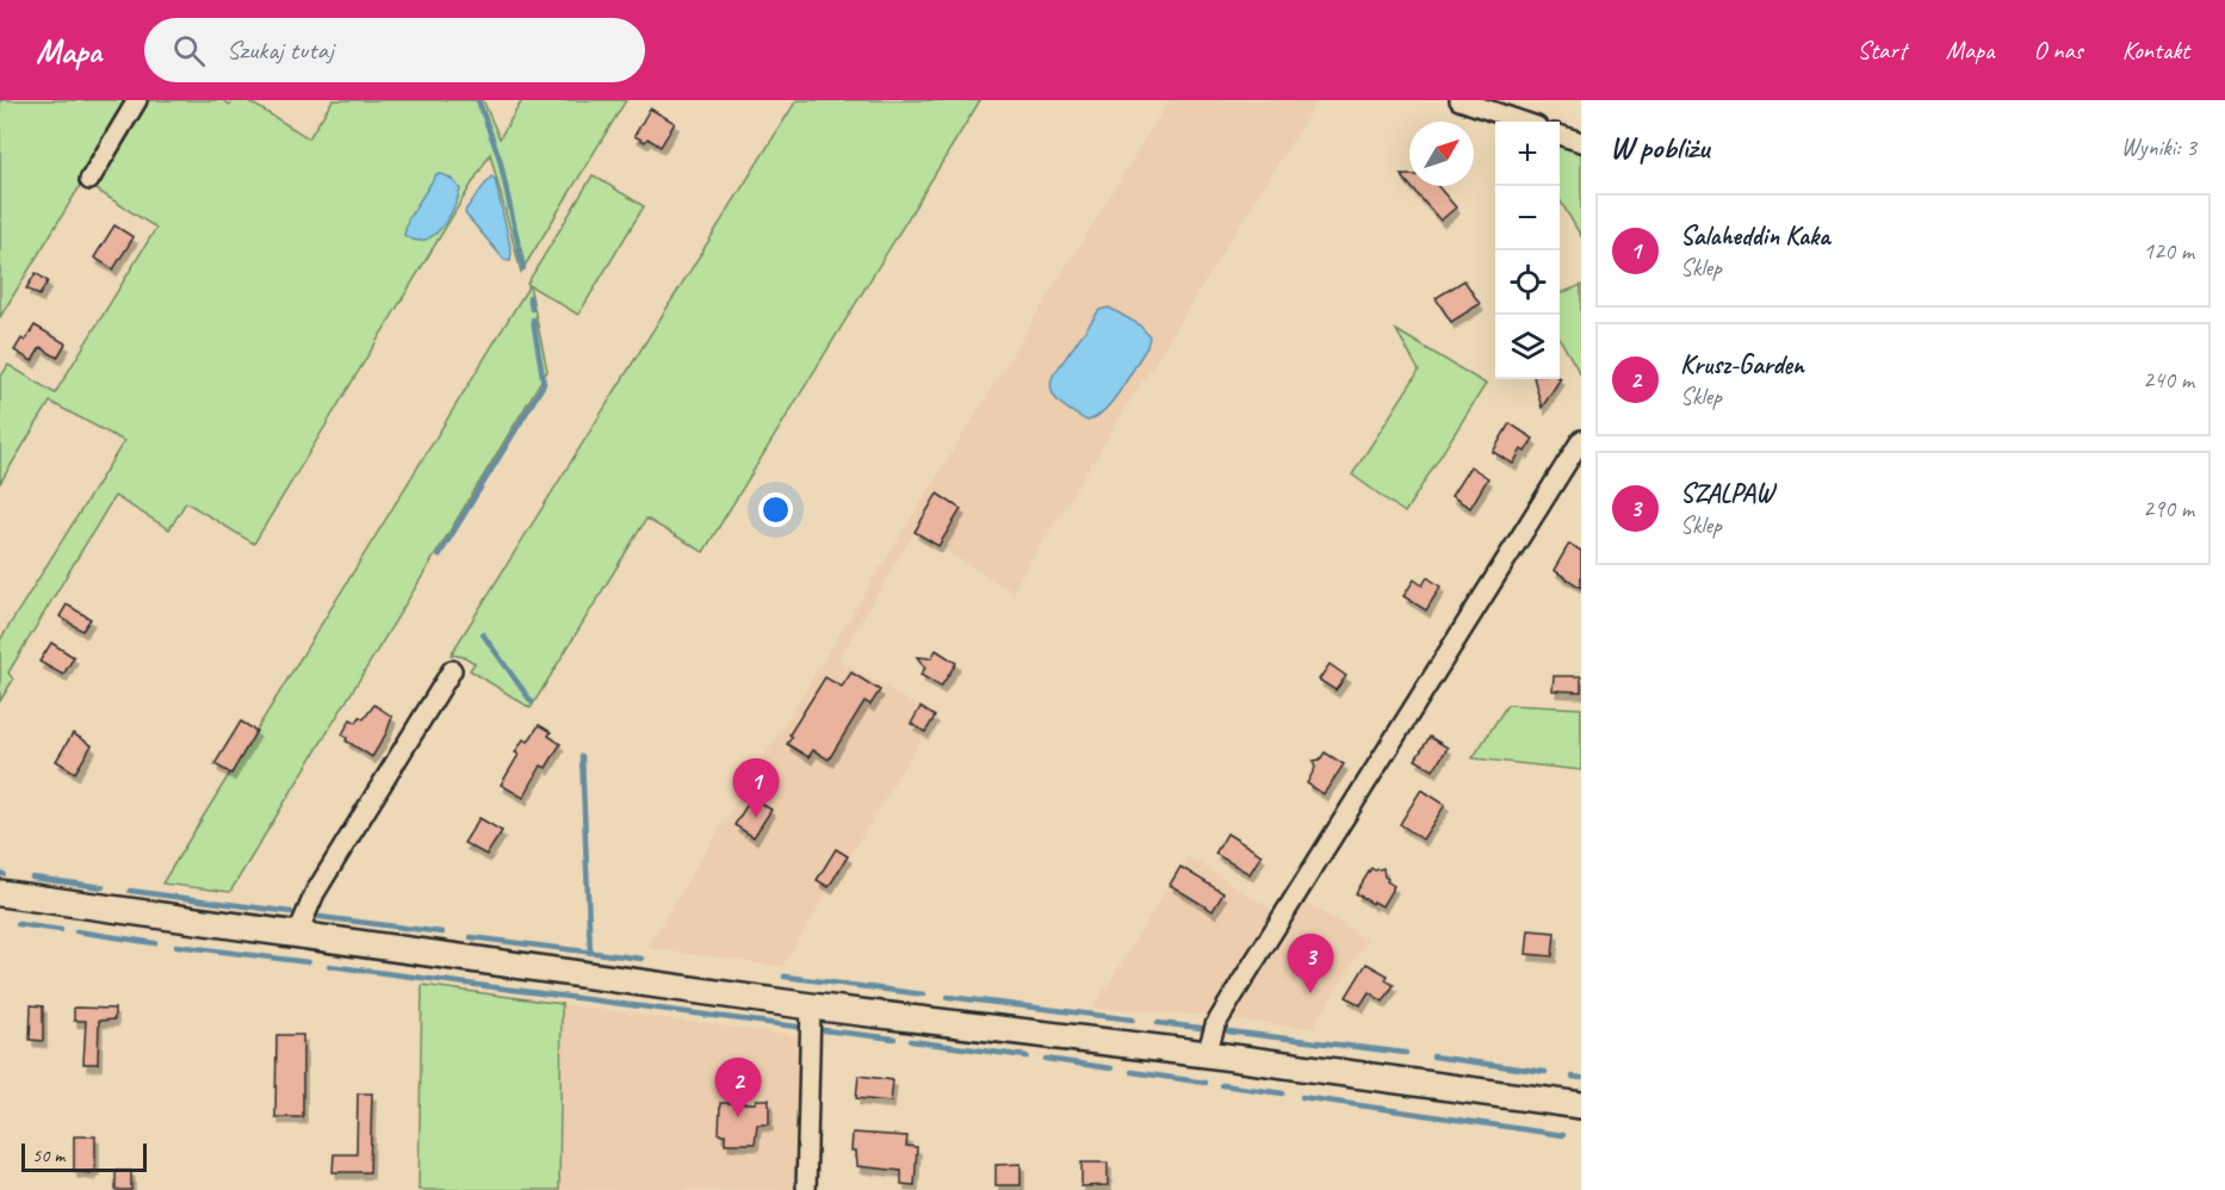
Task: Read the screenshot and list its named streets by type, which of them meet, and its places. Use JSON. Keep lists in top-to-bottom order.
{
  "scale_bar": "50 m",
  "north": "top right",
  "page": {
    "header": "Mapa",
    "search": "Szukaj tutaj",
    "nav": [
      "Start",
      "Mapa",
      "O nas",
      "Kontakt"
    ],
    "heading": ["W pobliżu", "Wyniki: 3"],
    "map_buttons": ["+", "−"],
    "list": [
      {
        "mark": "1",
        "name": "Salaheddin Kaka",
        "note": "Sklep",
        "value": "120 m"
      },
      {
        "mark": "2",
        "name": "Krusz-Garden",
        "note": "Sklep",
        "value": "240 m"
      },
      {
        "mark": "3",
        "name": "SZALPAW",
        "note": "Sklep",
        "value": "290 m"
      }
    ],
    "pins": ["1", "3", "2"],
    "scale": "50 m"
  }
}
